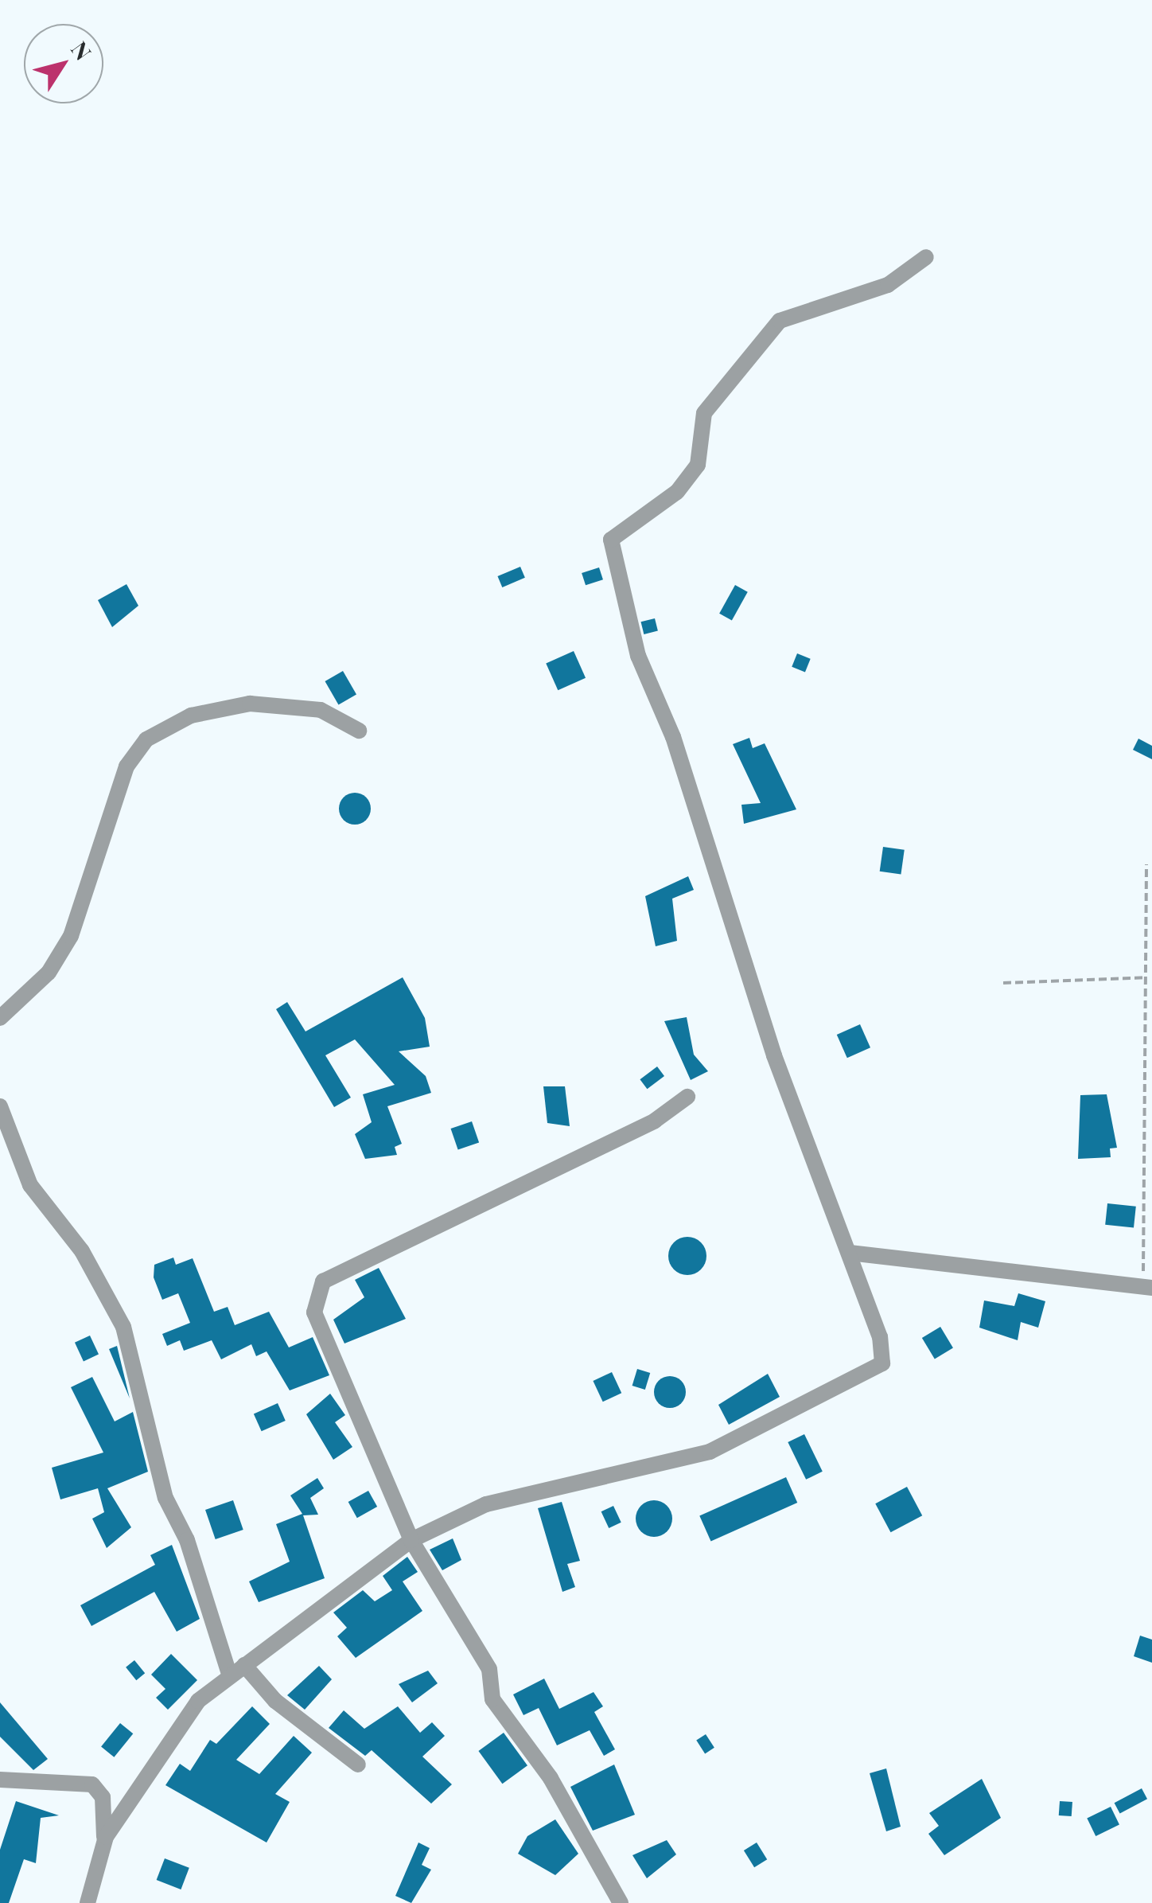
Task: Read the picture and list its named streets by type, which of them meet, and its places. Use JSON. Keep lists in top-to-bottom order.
{
  "north": "top right"
}
